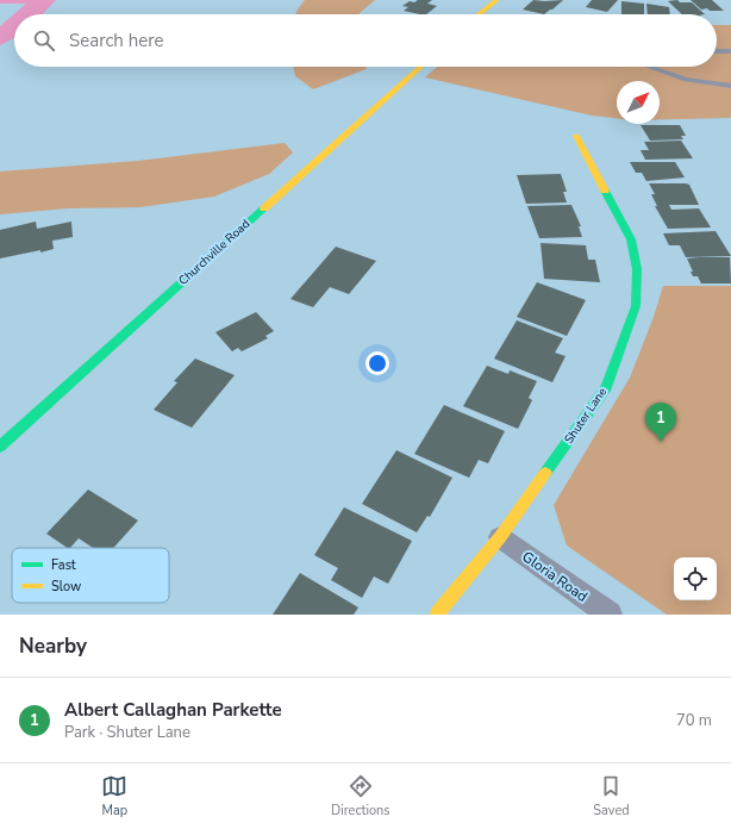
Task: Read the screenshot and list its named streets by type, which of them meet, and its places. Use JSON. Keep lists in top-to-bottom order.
{
  "streets": {
    "street": ["Churchville Road", "Shuter Lane", "Gloria Road"]
  },
  "crossings": [
    ["Shuter Lane", "Gloria Road"]
  ],
  "legend": ["Fast", "Slow"],
  "north": "top right",
  "page": {
    "search": "Search here",
    "pins": "1",
    "heading": "Nearby",
    "list": [
      {
        "mark": "1",
        "name": "Albert Callaghan Parkette",
        "note": "Park · Shuter Lane",
        "value": "70 m"
      }
    ],
    "nav": ["Map", "Directions", "Saved"]
  }
}
